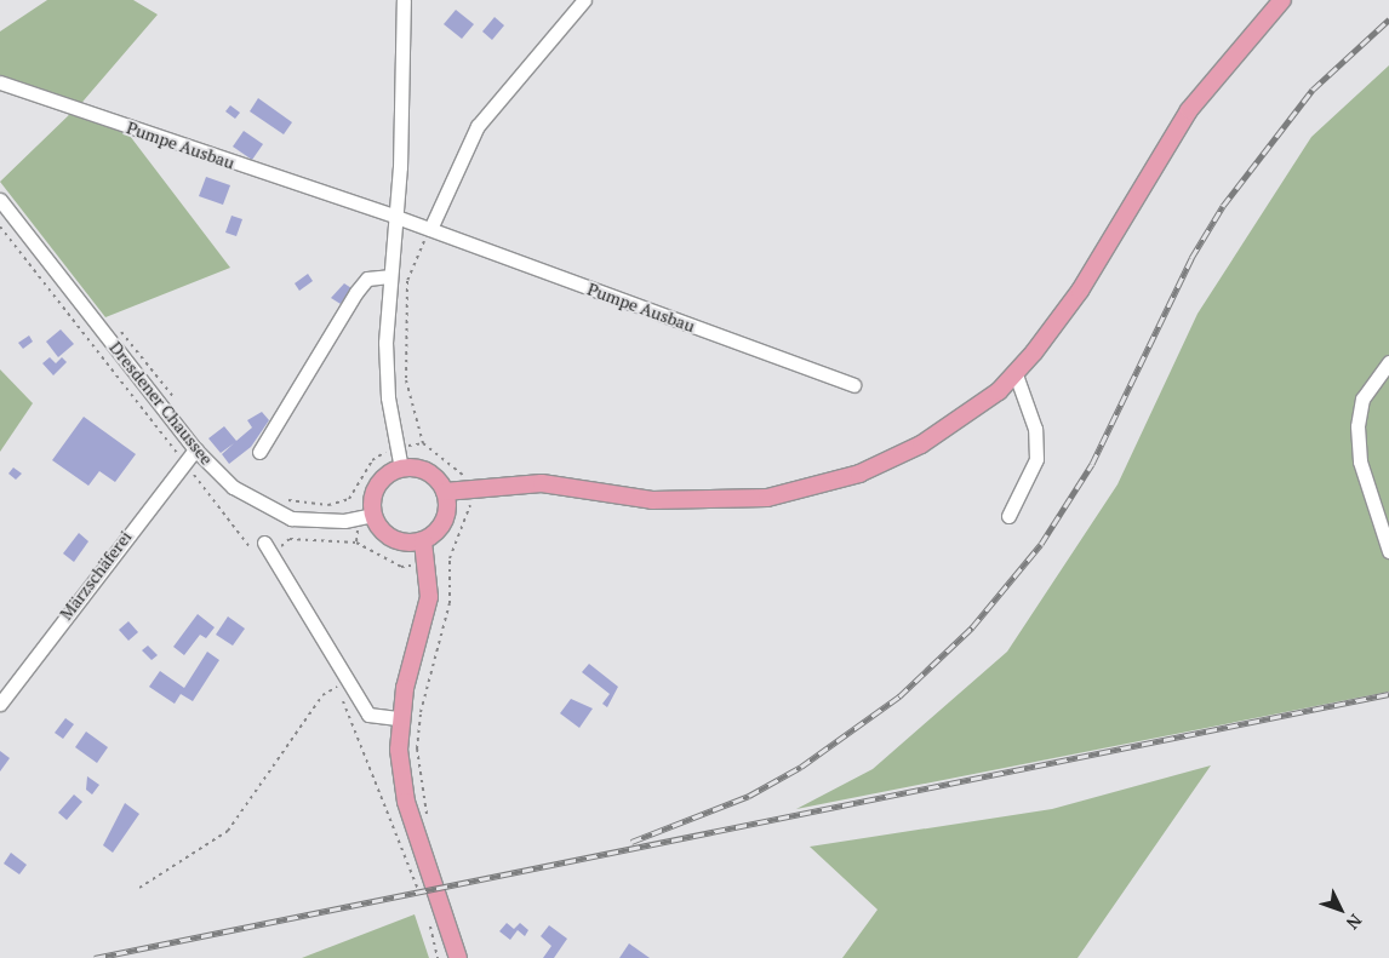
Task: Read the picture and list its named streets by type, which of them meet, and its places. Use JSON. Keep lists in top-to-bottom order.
{
  "streets": {
    "street": ["Pumpe Ausbau", "Dresdener Chaussee", "Märzschäferei"]
  },
  "crossings": [
    ["Dresdener Chaussee", "Märzschäferei"]
  ],
  "north": "bottom right"
}
